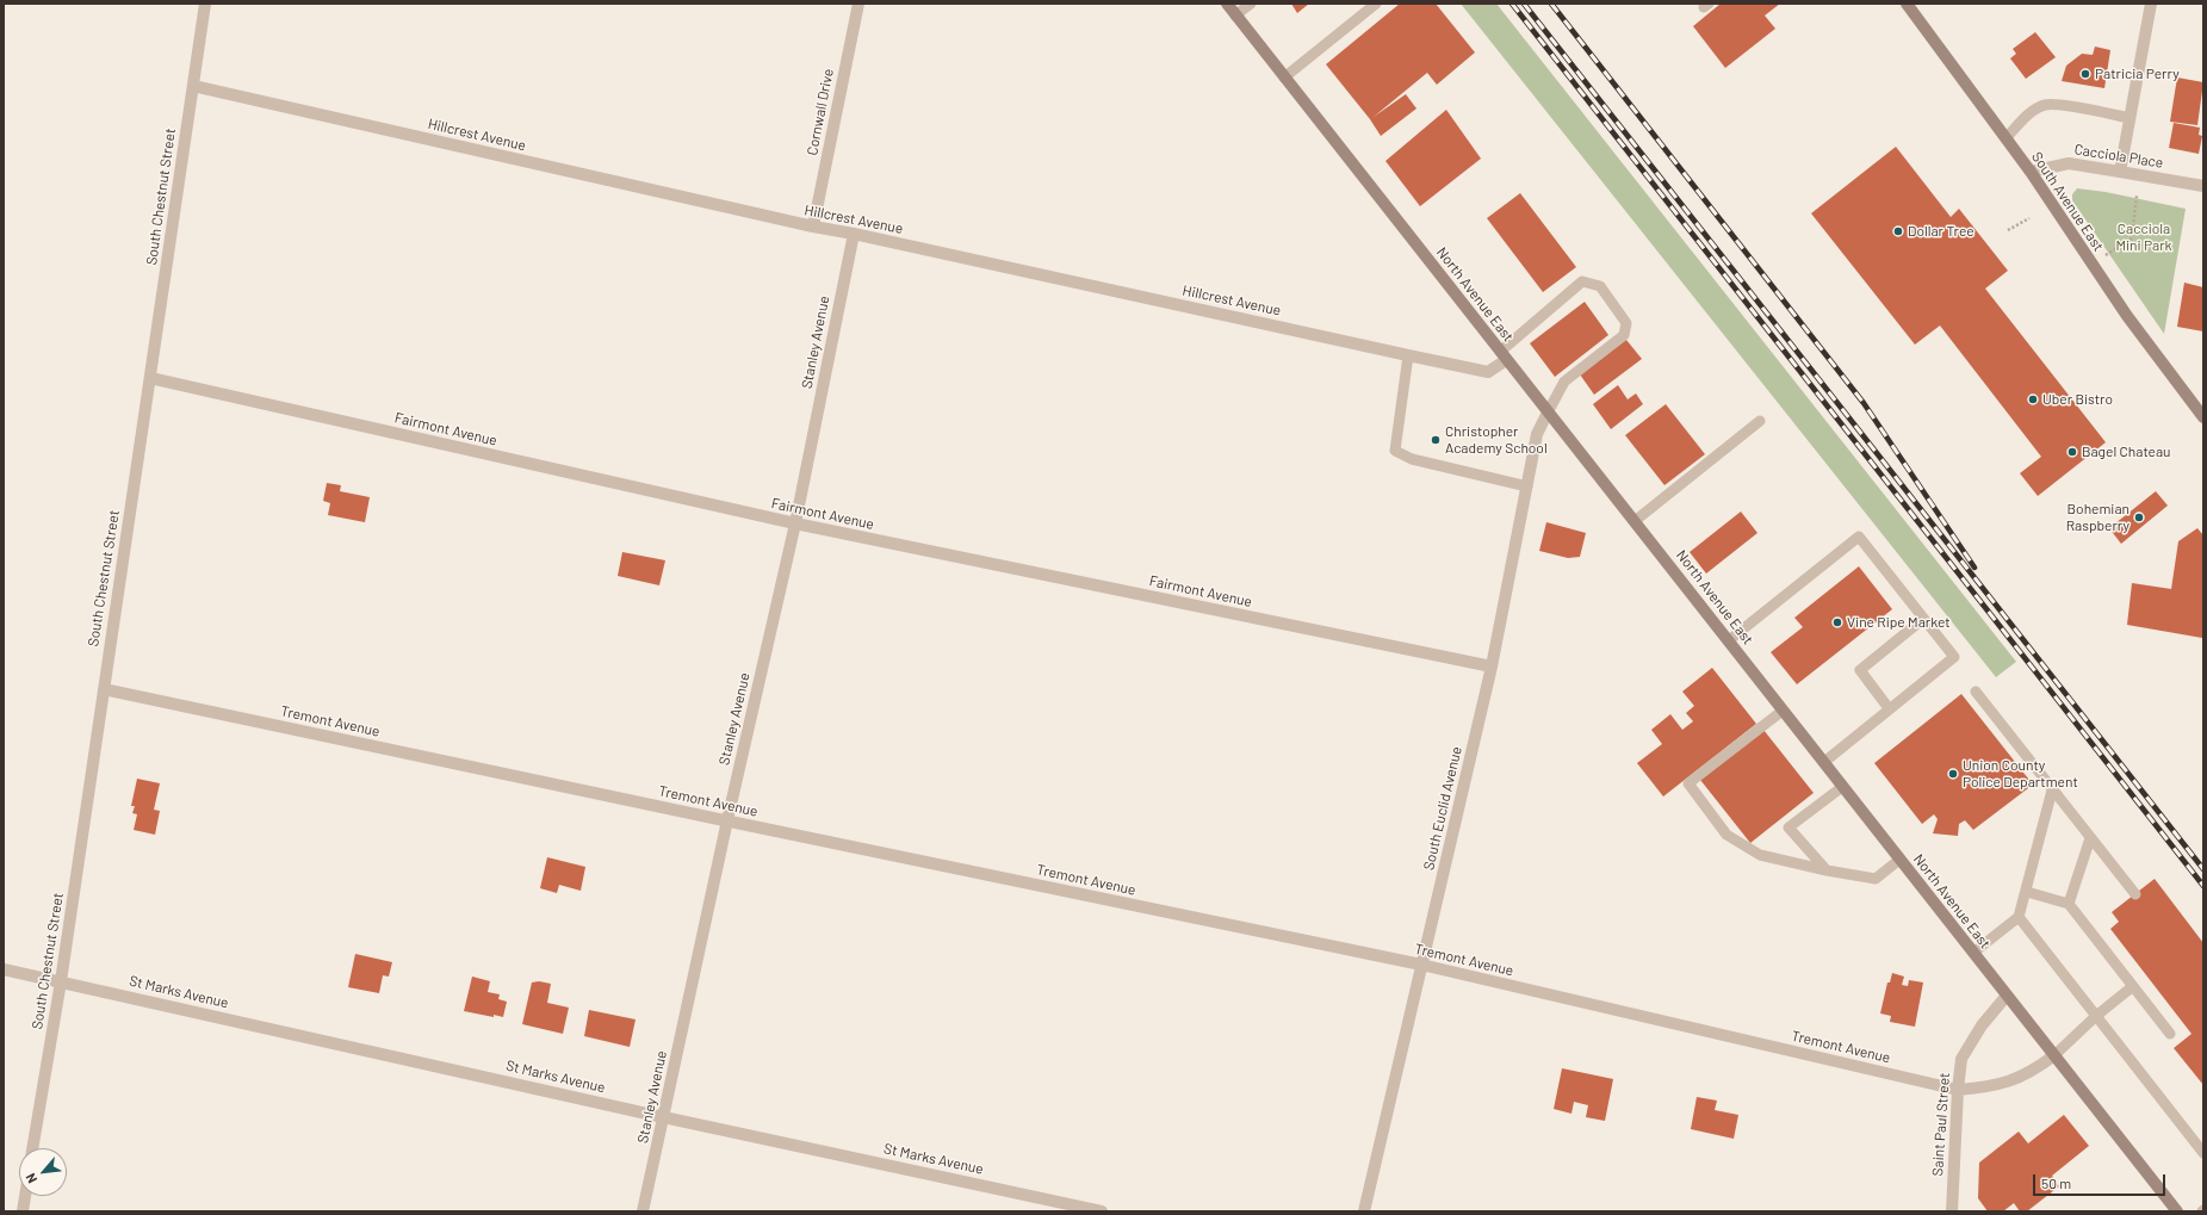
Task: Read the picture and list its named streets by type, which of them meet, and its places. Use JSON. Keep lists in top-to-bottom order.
{
  "streets": {
    "main road": ["South Avenue East", "North Avenue East"],
    "street": [
      "Cornwall Drive",
      "Hillcrest Avenue",
      "Cacciola Place",
      "South Chestnut Street",
      "Stanley Avenue",
      "Fairmont Avenue",
      "Tremont Avenue",
      "South Euclid Avenue",
      "St Marks Avenue",
      "Saint Paul Street"
    ]
  },
  "crossings": [
    ["Cornwall Drive", "Hillcrest Avenue"],
    ["Hillcrest Avenue", "South Chestnut Street"],
    ["Hillcrest Avenue", "North Avenue East"],
    ["Hillcrest Avenue", "Stanley Avenue"],
    ["Cacciola Place", "South Avenue East"],
    ["South Chestnut Street", "Fairmont Avenue"],
    ["South Chestnut Street", "Tremont Avenue"],
    ["South Chestnut Street", "St Marks Avenue"],
    ["North Avenue East", "Tremont Avenue"],
    ["North Avenue East", "South Euclid Avenue"],
    ["North Avenue East", "Saint Paul Street"],
    ["Stanley Avenue", "Fairmont Avenue"],
    ["Stanley Avenue", "Tremont Avenue"],
    ["Stanley Avenue", "St Marks Avenue"],
    ["Fairmont Avenue", "South Euclid Avenue"],
    ["Tremont Avenue", "South Euclid Avenue"],
    ["Tremont Avenue", "Saint Paul Street"]
  ],
  "parks": ["Cacciola Mini Park"],
  "places": [
    "Patricia Perry",
    "Dollar Tree",
    "Uber Bistro",
    "Christopher Academy School",
    "Bagel Chateau",
    "Bohemian Raspberry",
    "Vine Ripe Market",
    "Union County Police Department"
  ],
  "scale_bar": "50 m",
  "north": "bottom left"
}
